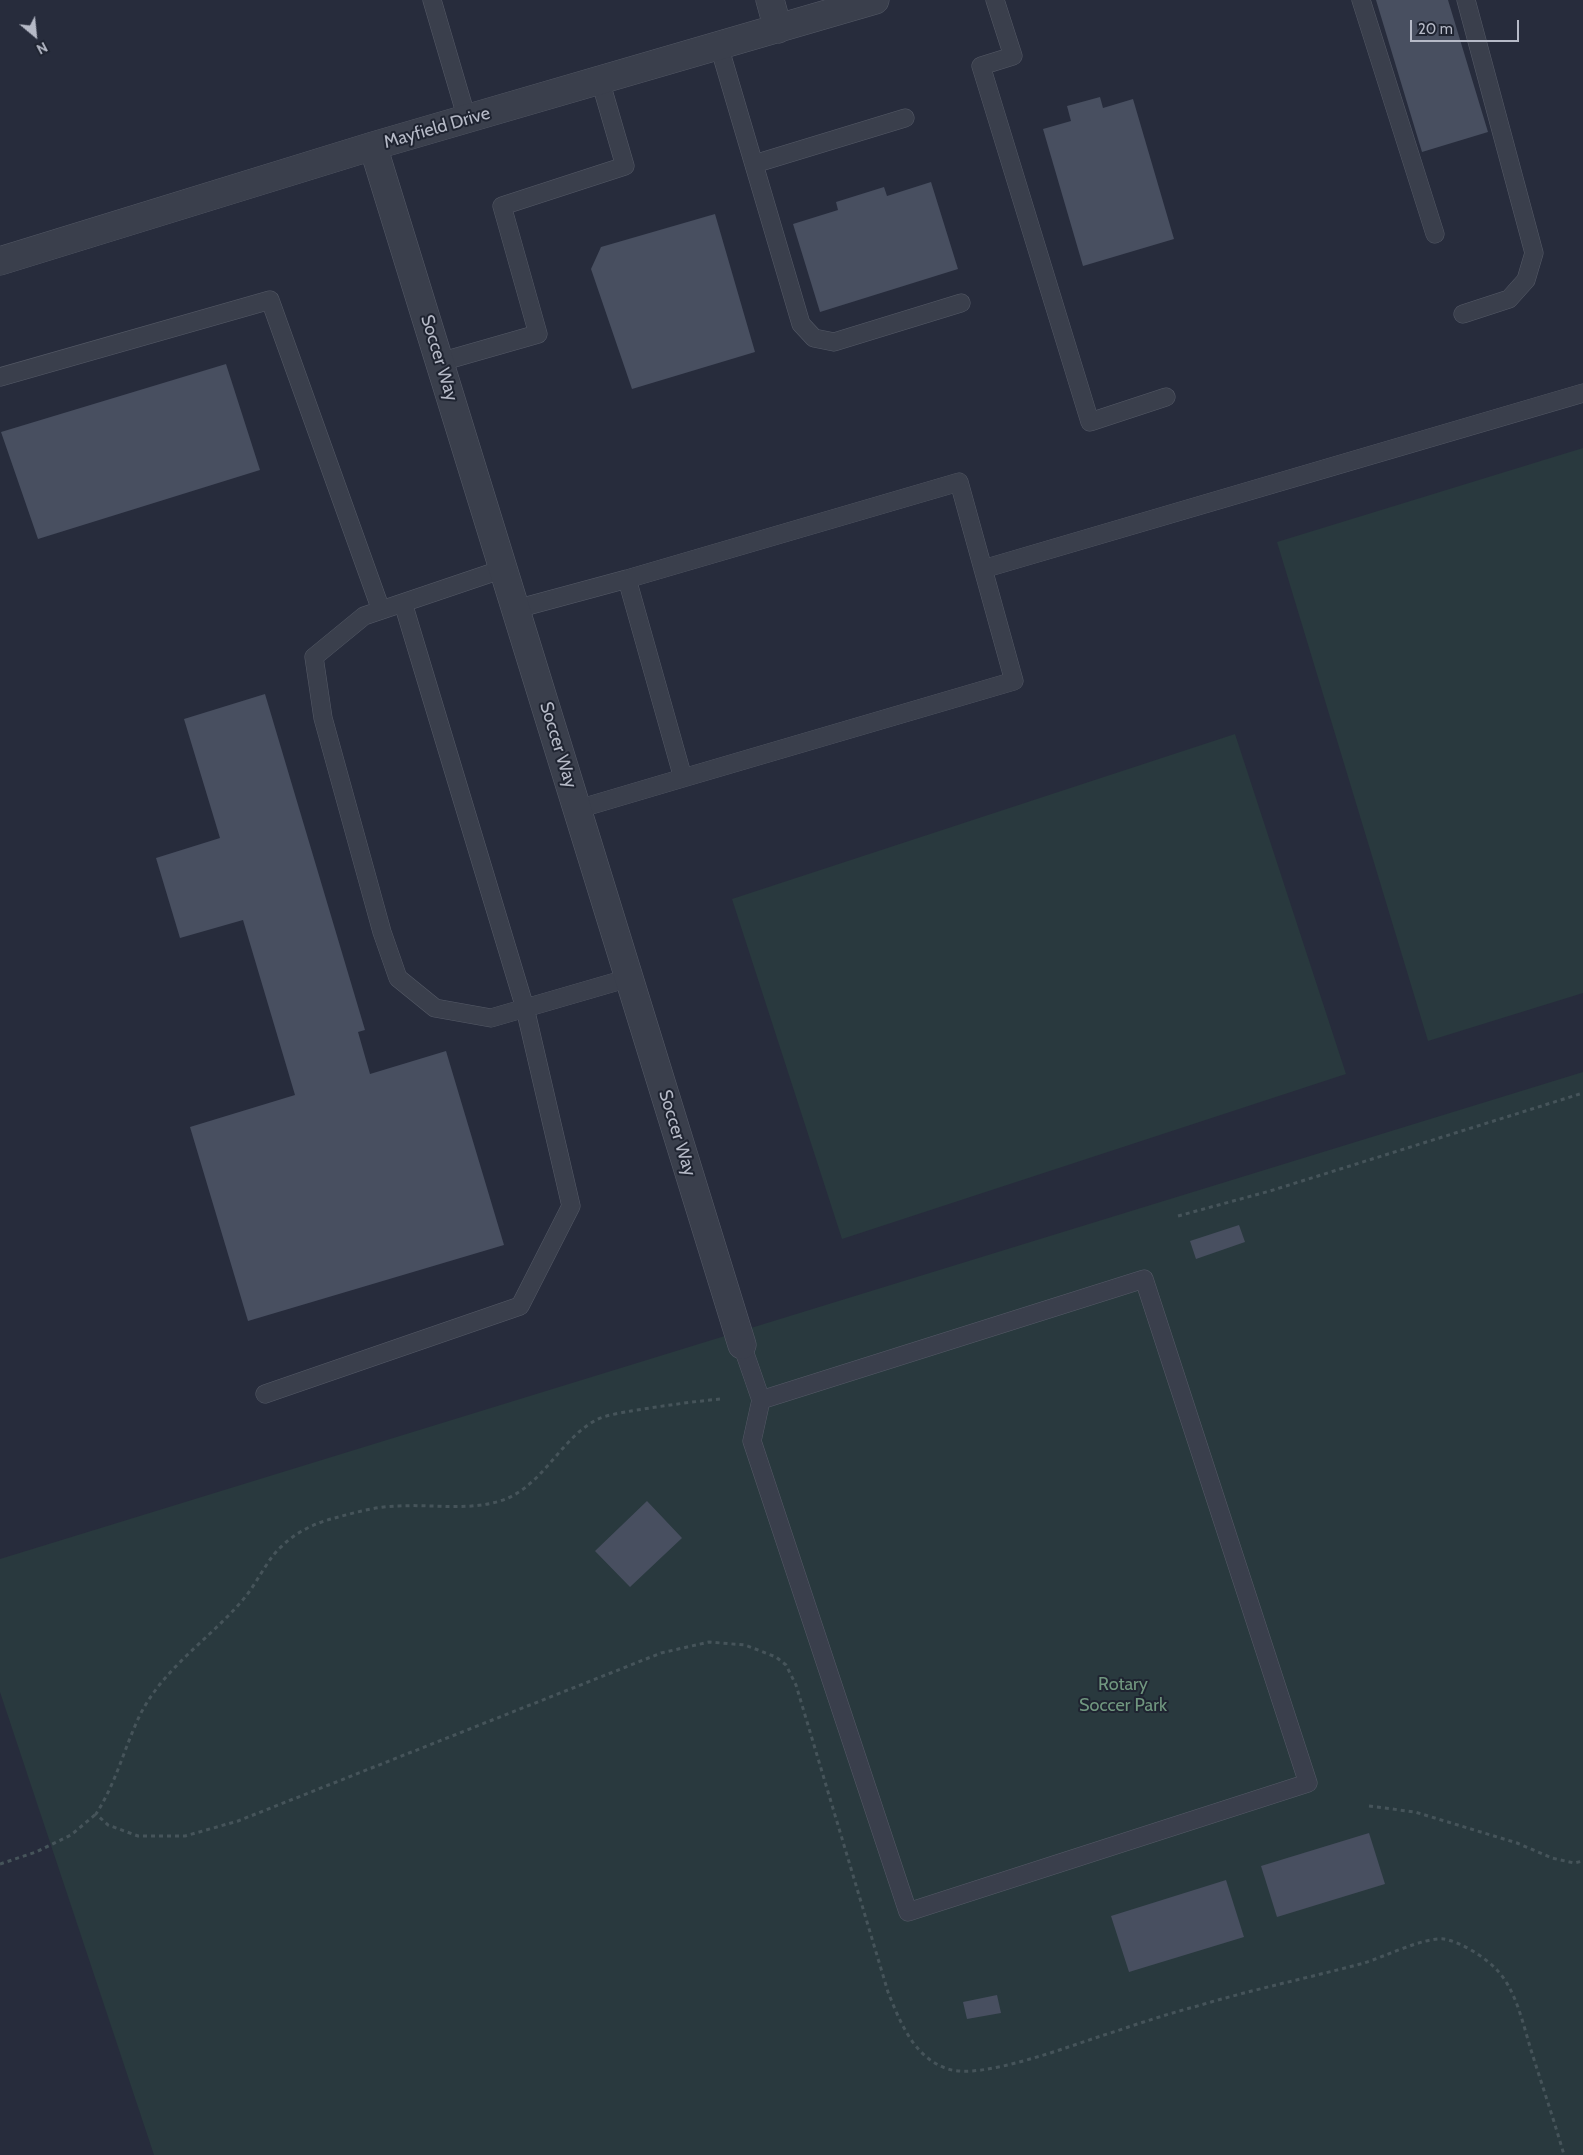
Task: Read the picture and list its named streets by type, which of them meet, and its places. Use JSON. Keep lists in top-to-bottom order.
{
  "streets": {
    "street": ["Mayfield Drive", "Soccer Way"]
  },
  "crossings": [
    ["Mayfield Drive", "Soccer Way"]
  ],
  "parks": ["Rotary Soccer Park"],
  "scale_bar": "20 m",
  "north": "bottom right"
}
